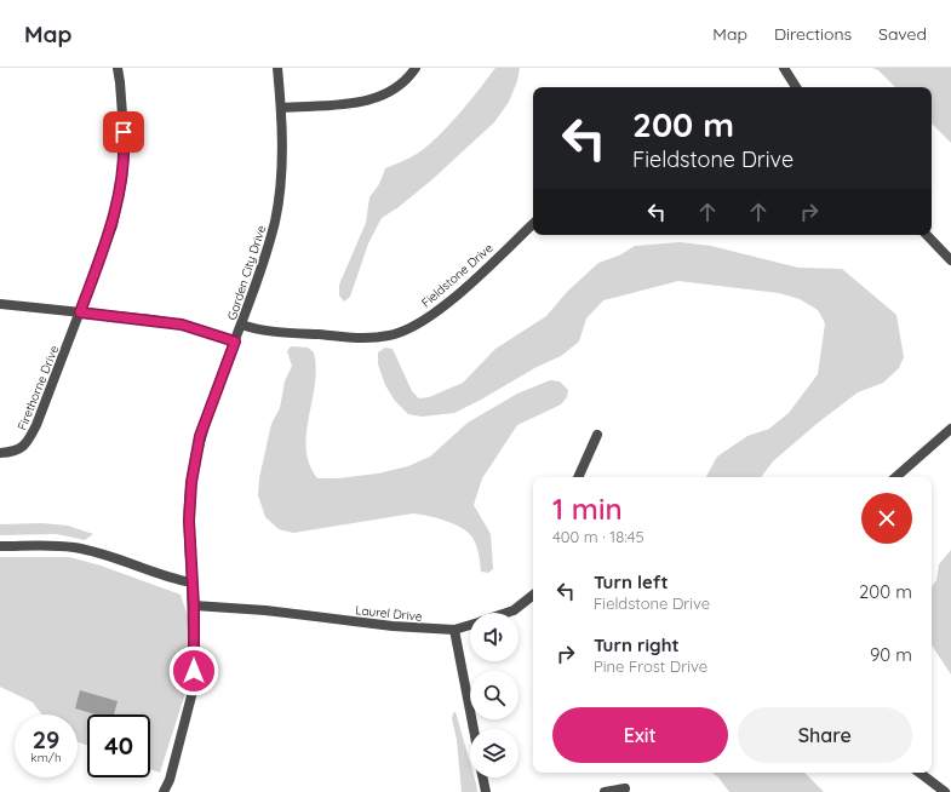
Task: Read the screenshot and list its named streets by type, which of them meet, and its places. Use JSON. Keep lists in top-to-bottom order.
{
  "streets": {
    "street": [
      "Garden City Drive",
      "Fieldstone Drive",
      "Firethorne Drive",
      "Laurel Drive"
    ]
  },
  "crossings": [
    ["Garden City Drive", "Fieldstone Drive"],
    ["Garden City Drive", "Laurel Drive"]
  ],
  "page": {
    "header": "Map",
    "nav": ["Map", "Directions", "Saved"],
    "turn": ["200 m", "Fieldstone Drive"],
    "heading": ["1 min", "400 m · 18:45"],
    "list": [
      {
        "name": "Turn left",
        "note": "Fieldstone Drive",
        "value": "200 m"
      },
      {
        "name": "Turn right",
        "note": "Pine Frost Drive",
        "value": "90 m"
      }
    ],
    "buttons": ["Exit", "Share"],
    "speed": "29 km/h",
    "limit": "40"
  }
}
